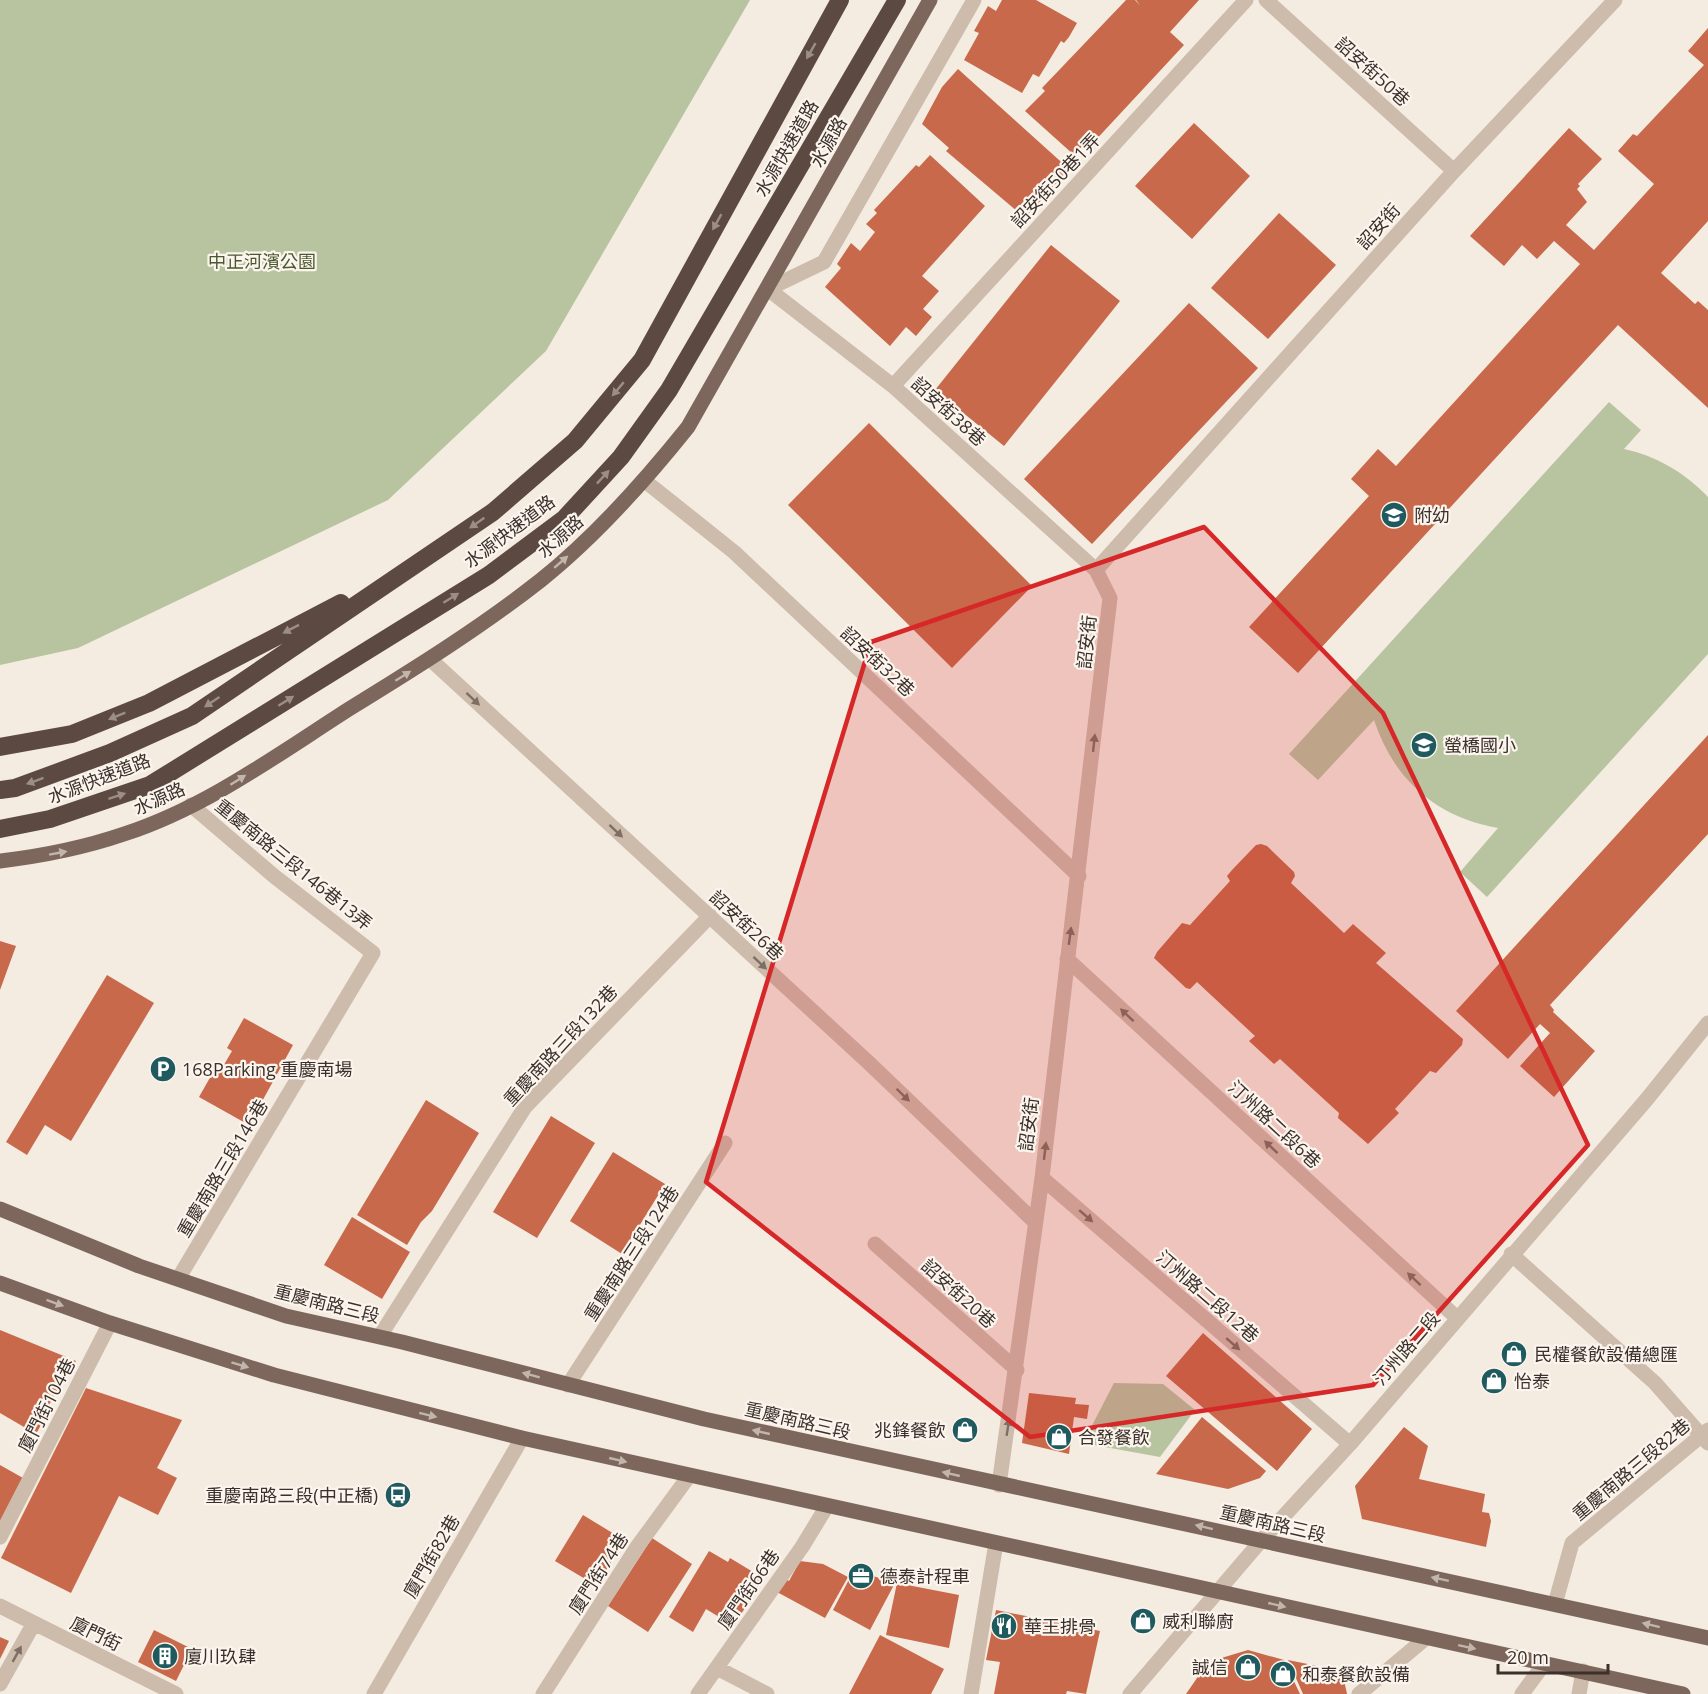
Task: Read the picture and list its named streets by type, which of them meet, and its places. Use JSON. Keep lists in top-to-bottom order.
{
  "streets": {
    "highway": ["水源快速道路"],
    "main road": ["水源路", "重慶南路三段"],
    "street": [
      "詔安街50巷",
      "詔安街50巷1弄",
      "詔安街",
      "詔安街38巷",
      "詔安街32巷",
      "重慶南路三段146巷13弄",
      "詔安街26巷",
      "重慶南路三段132巷",
      "汀州路二段6巷",
      "重慶南路三段146巷",
      "重慶南路三段124巷",
      "詔安街20巷",
      "汀州路二段12巷",
      "汀州路二段",
      "廈門街104巷",
      "重慶南路三段82巷",
      "廈門街82巷",
      "廈門街74巷",
      "廈門街66巷",
      "廈門街"
    ]
  },
  "crossings": [
    ["詔安街50巷", "詔安街"],
    ["水源路", "詔安街38巷"],
    ["水源路", "詔安街32巷"],
    ["水源路", "重慶南路三段146巷13弄"],
    ["水源路", "詔安街26巷"],
    ["詔安街50巷1弄", "詔安街38巷"],
    ["詔安街", "詔安街38巷"],
    ["詔安街", "詔安街32巷"],
    ["詔安街", "詔安街26巷"],
    ["詔安街", "汀州路二段6巷"],
    ["詔安街", "詔安街20巷"],
    ["詔安街", "汀州路二段12巷"],
    ["詔安街", "重慶南路三段"],
    ["重慶南路三段146巷13弄", "重慶南路三段146巷"],
    ["詔安街26巷", "重慶南路三段132巷"],
    ["重慶南路三段132巷", "重慶南路三段"],
    ["汀州路二段6巷", "汀州路二段"],
    ["重慶南路三段146巷", "重慶南路三段"],
    ["重慶南路三段124巷", "重慶南路三段"],
    ["汀州路二段12巷", "汀州路二段"],
    ["重慶南路三段", "汀州路二段"],
    ["重慶南路三段", "重慶南路三段82巷"]
  ],
  "one_way": [
    "水源路",
    "詔安街",
    "詔安街26巷",
    "汀州路二段6巷",
    "汀州路二段12巷"
  ],
  "parks": ["中正河濱公園"],
  "places": {
    "school or university": ["附幼", "螢橋國小"],
    "parking": ["168Parking 重慶南場"],
    "shop": [
      "民權餐飲設備總匯",
      "怡泰",
      "兆鋒餐飲",
      "合發餐飲",
      "威利聯廚",
      "誠信",
      "和泰餐飲設備"
    ],
    "bus stop": ["重慶南路三段(中正橋)"],
    "office": ["德泰計程車"],
    "restaurant": ["華王排骨"],
    "building": ["廈川玖肆"]
  },
  "scale_bar": "20 m"
}
